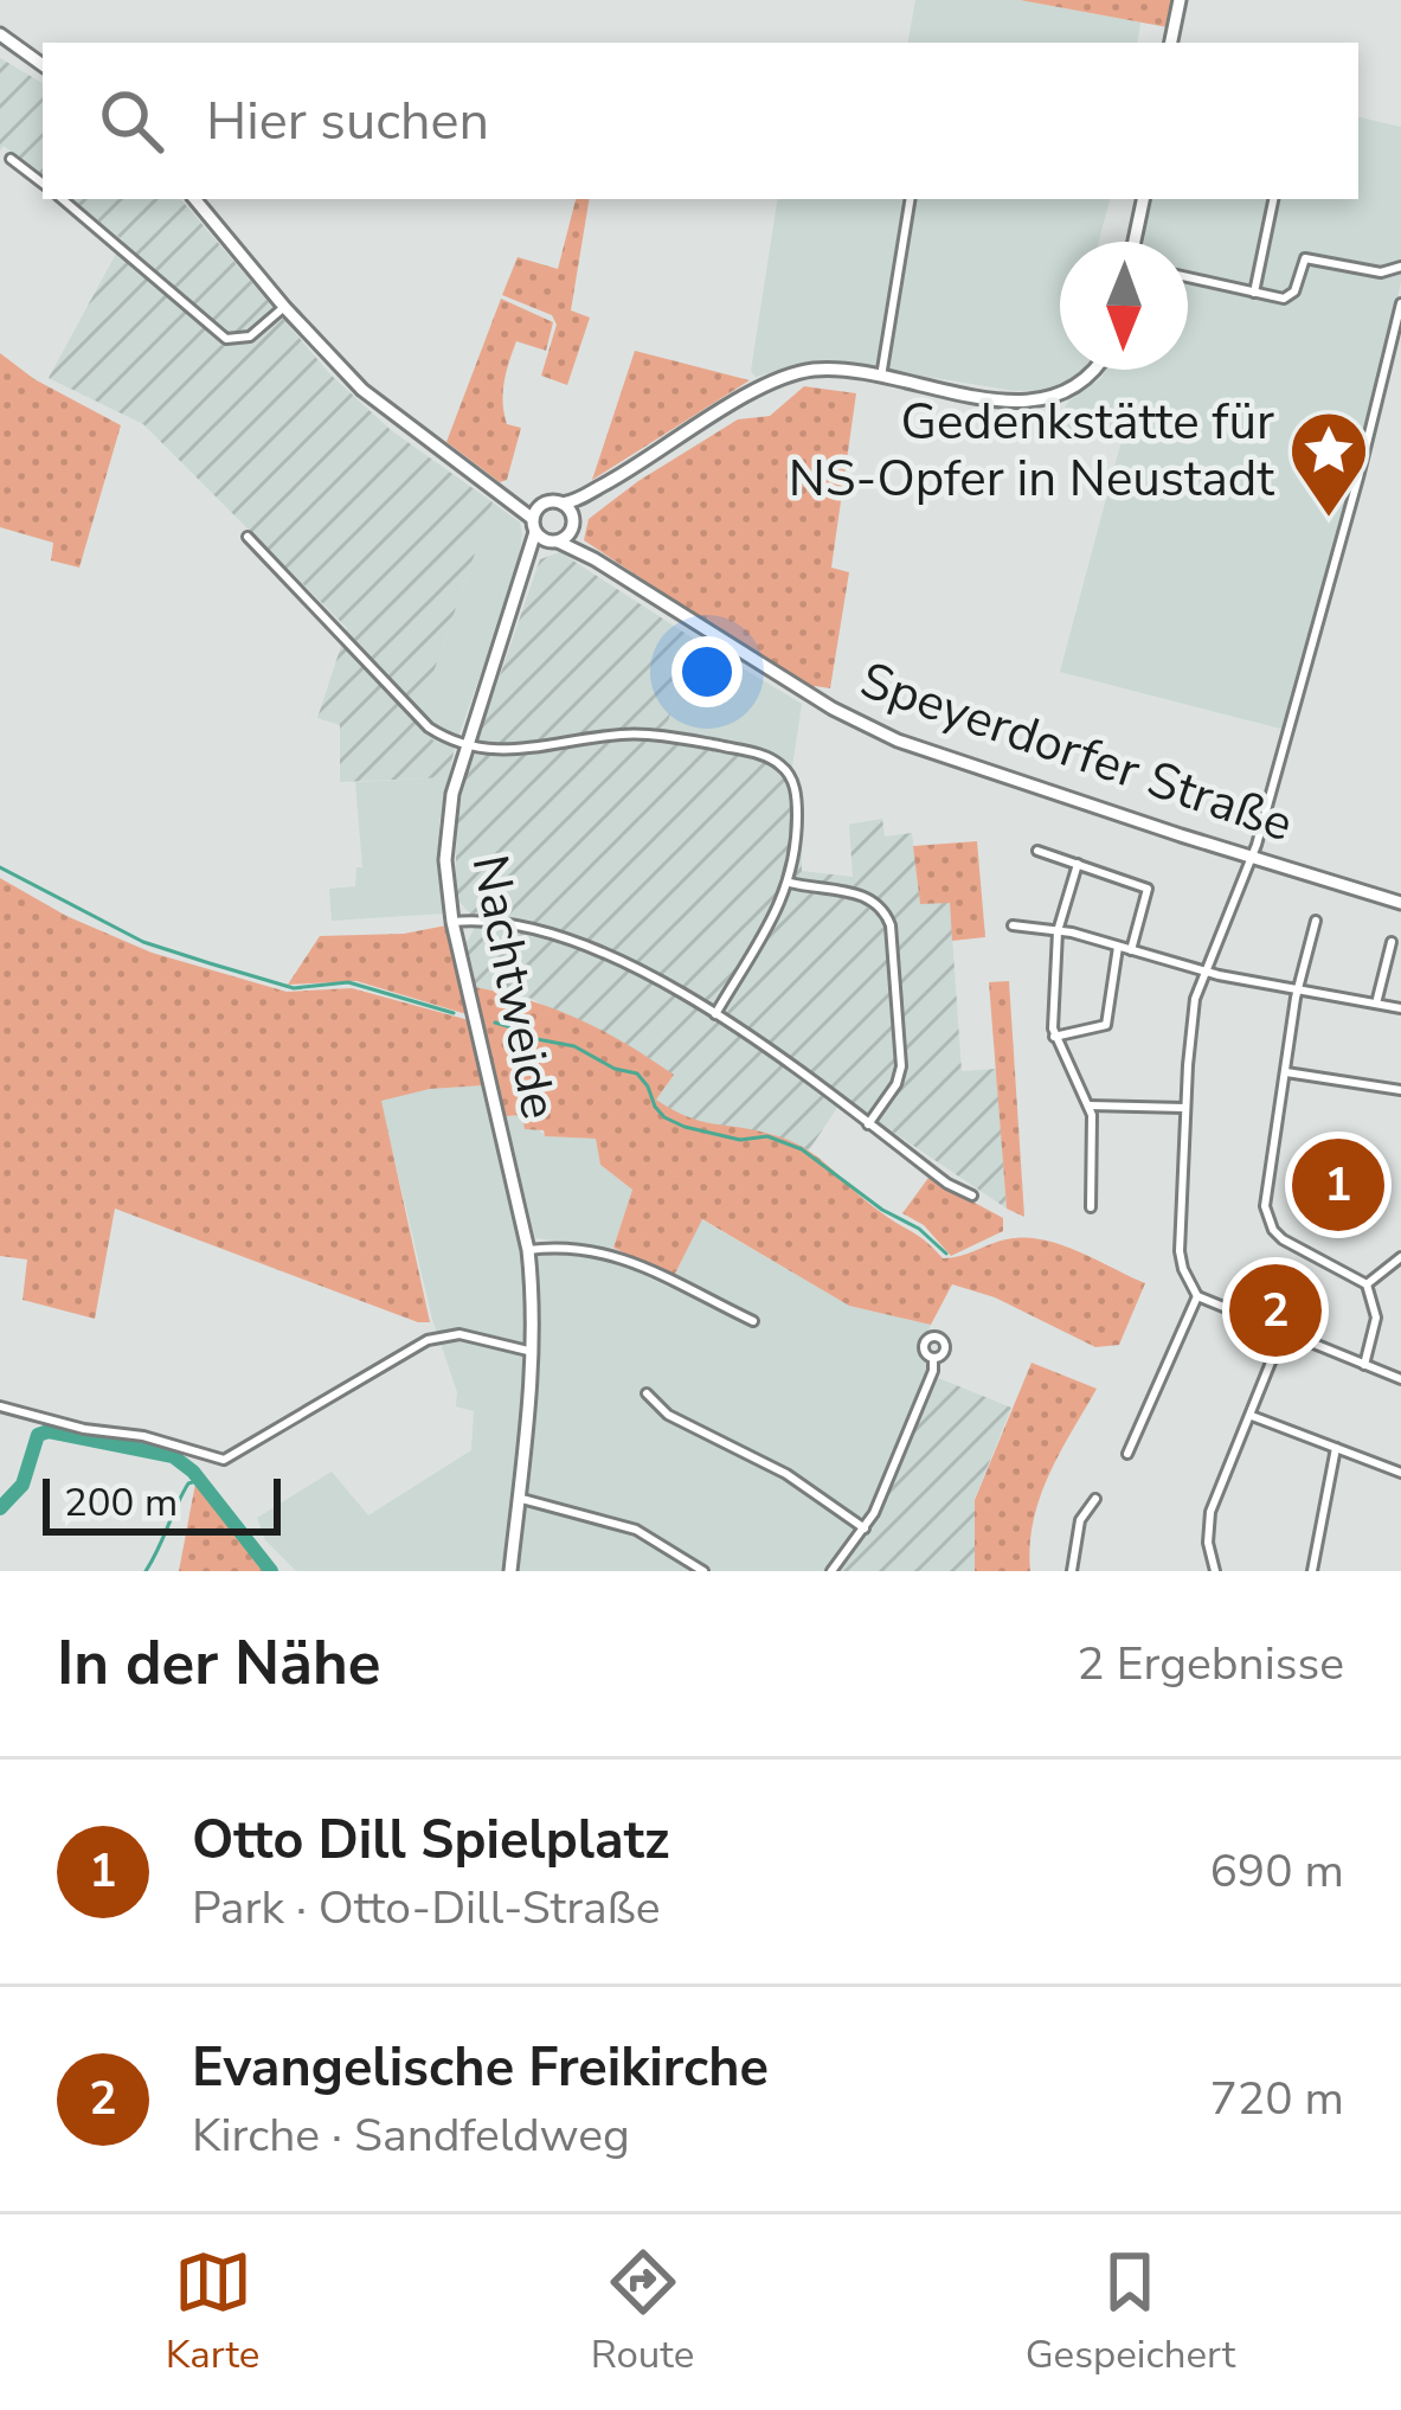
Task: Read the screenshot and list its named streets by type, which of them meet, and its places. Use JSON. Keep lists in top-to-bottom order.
{
  "streets": {
    "street": ["Speyerdorfer Straße", "Nachtweide"]
  },
  "crossings": [
    ["Speyerdorfer Straße", "Nachtweide"]
  ],
  "places": {
    "place": ["Gedenkstätte für NS-Opfer in Neustadt"]
  },
  "scale_bar": "200 m",
  "north": "bottom",
  "page": {
    "search": "Hier suchen",
    "pins": ["1", "2"],
    "scale": "200 m",
    "heading": ["In der Nähe", "2 Ergebnisse"],
    "list": [
      {
        "mark": "1",
        "name": "Otto Dill Spielplatz",
        "note": "Park · Otto-Dill-Straße",
        "value": "690 m"
      },
      {
        "mark": "2",
        "name": "Evangelische Freikirche",
        "note": "Kirche · Sandfeldweg",
        "value": "720 m"
      }
    ],
    "nav": ["Karte", "Route", "Gespeichert"]
  }
}
